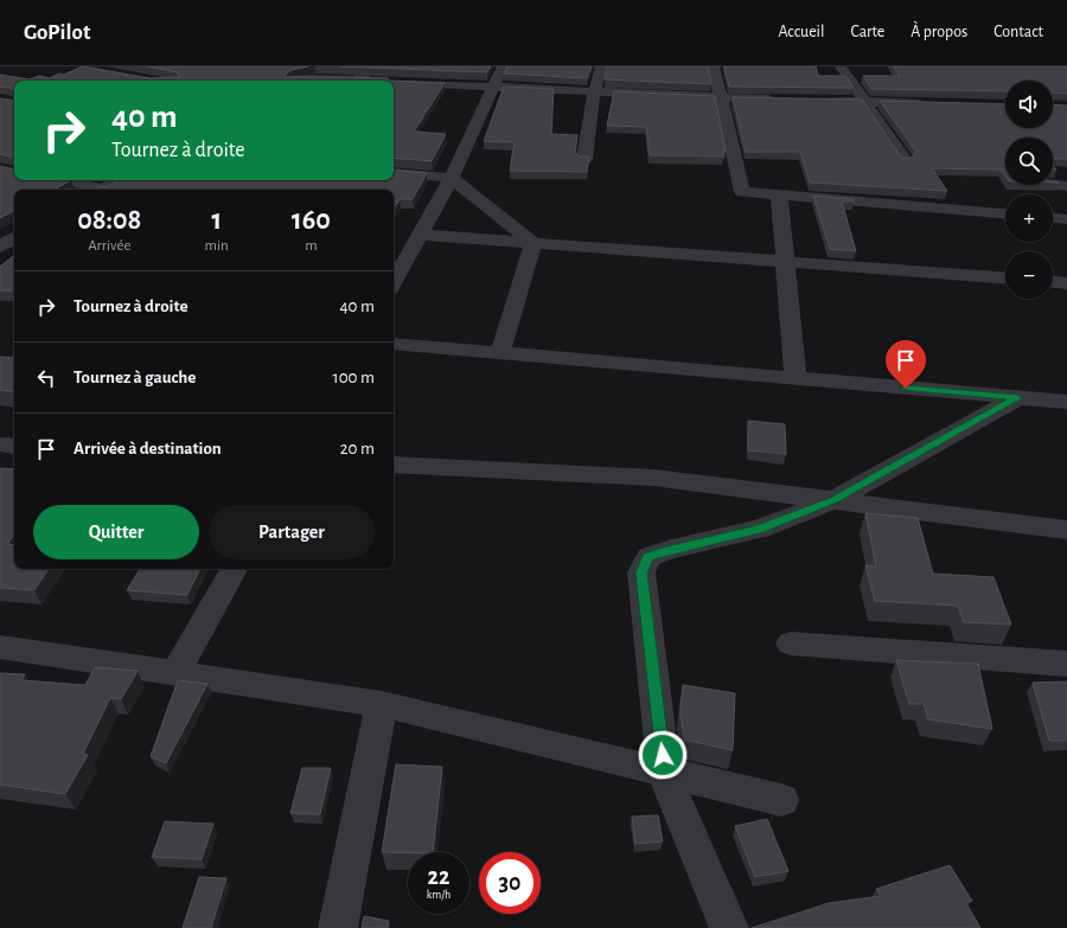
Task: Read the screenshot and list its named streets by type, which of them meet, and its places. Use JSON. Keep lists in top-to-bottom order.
{
  "page": {
    "header": "GoPilot",
    "nav": [
      "Accueil",
      "Carte",
      "À propos",
      "Contact"
    ],
    "map_buttons": ["+", "−"],
    "turn": ["40 m", "Tournez à droite"],
    "eta": [
      "08:08",
      "Arrivée",
      "1",
      "min",
      "160",
      "m"
    ],
    "list": [
      {
        "name": "Tournez à droite",
        "value": "40 m"
      },
      {
        "name": "Tournez à gauche",
        "value": "100 m"
      },
      {
        "name": "Arrivée à destination",
        "value": "20 m"
      }
    ],
    "buttons": ["Quitter", "Partager"],
    "speed": "22 km/h",
    "limit": "30"
  }
}
